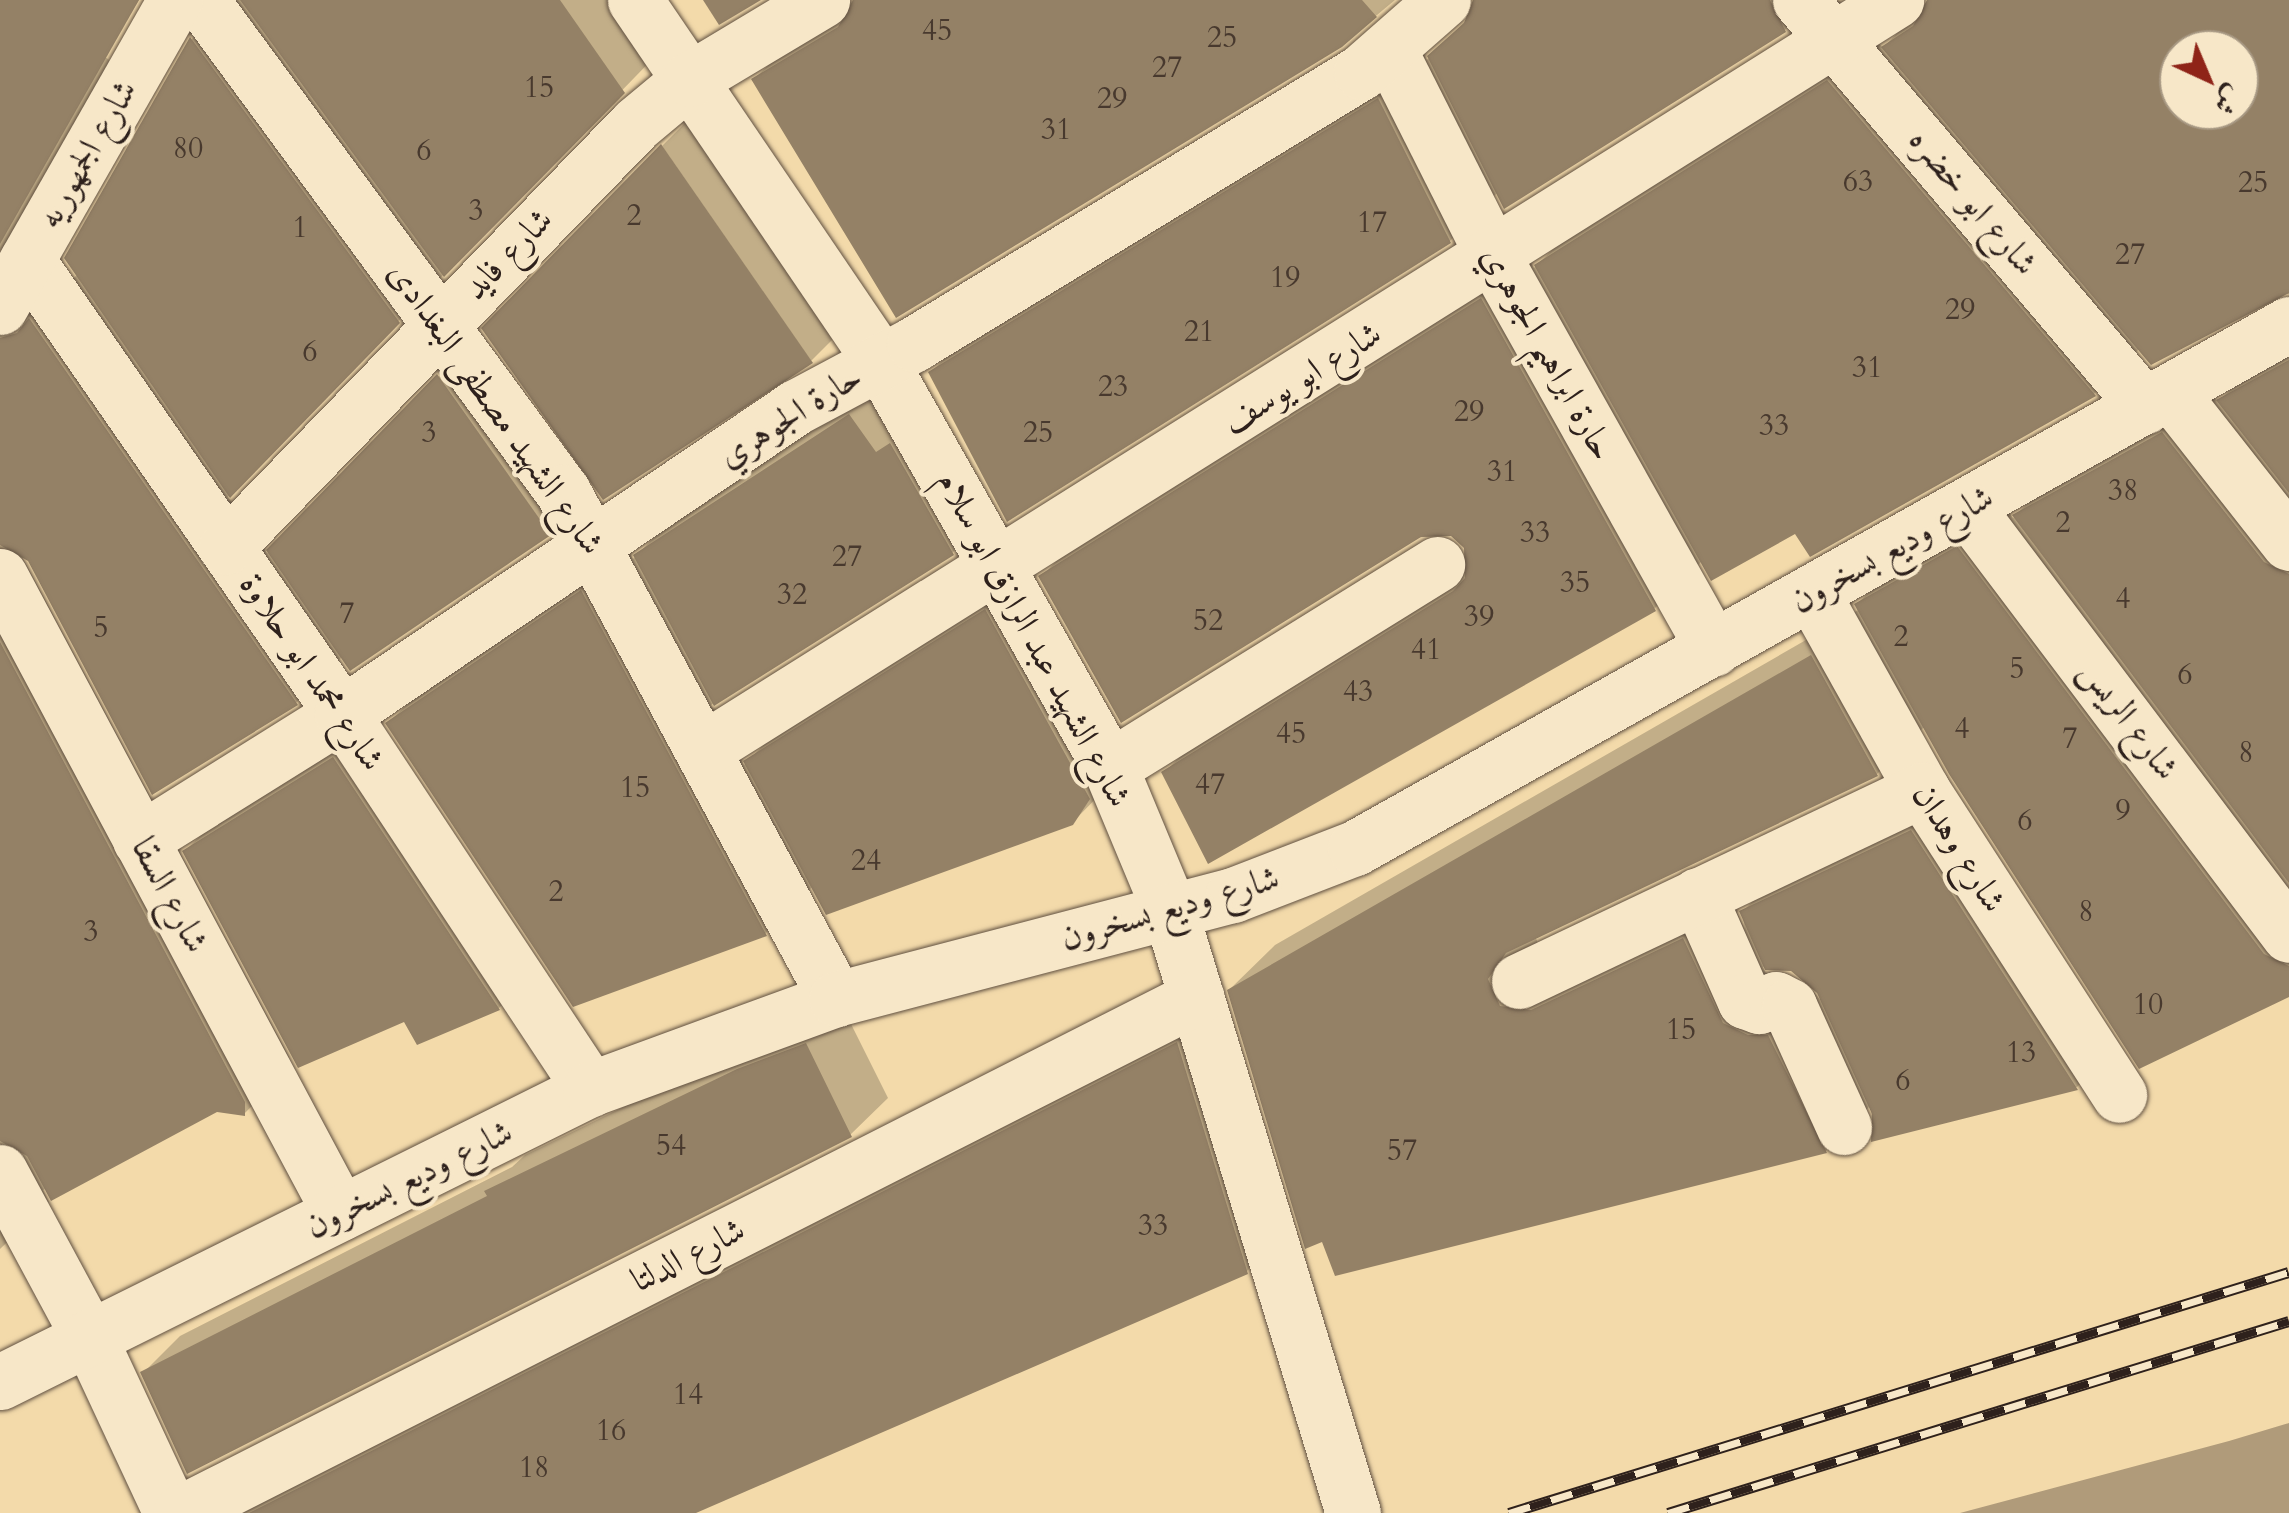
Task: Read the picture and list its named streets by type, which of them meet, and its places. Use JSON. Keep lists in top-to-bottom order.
{
  "streets": {
    "street": [
      "شارع الجمهوريه",
      "شارع ابو خضره",
      "شارع فايد",
      "حارة ابراهيم الجوهري",
      "شارع ابو يوسف",
      "شارع الشهيد مصطفى البغدادى",
      "حارة الجوهري",
      "شارع وديع بسخرون",
      "شارع الشهيد عبد الرازق ابو سلام",
      "شارع محمد ابو حلاوة",
      "شارع الريس",
      "شارع وهدان",
      "شارع السقا",
      "شارع الدلتا"
    ]
  },
  "crossings": [
    ["شارع الجمهوريه", "شارع محمد ابو حلاوة"],
    ["شارع ابو خضره", "شارع ابو يوسف"],
    ["شارع ابو خضره", "شارع وديع بسخرون"],
    ["شارع فايد", "شارع الشهيد مصطفى البغدادى"],
    ["شارع فايد", "شارع الشهيد عبد الرازق ابو سلام"],
    ["شارع فايد", "شارع محمد ابو حلاوة"],
    ["حارة ابراهيم الجوهري", "شارع ابو يوسف"],
    ["حارة ابراهيم الجوهري", "حارة الجوهري"],
    ["حارة ابراهيم الجوهري", "شارع وديع بسخرون"],
    ["شارع ابو يوسف", "شارع الشهيد مصطفى البغدادى"],
    ["شارع ابو يوسف", "شارع الشهيد عبد الرازق ابو سلام"],
    ["شارع الشهيد مصطفى البغدادى", "حارة الجوهري"],
    ["شارع الشهيد مصطفى البغدادى", "شارع وديع بسخرون"],
    ["حارة الجوهري", "شارع الشهيد عبد الرازق ابو سلام"],
    ["حارة الجوهري", "شارع محمد ابو حلاوة"],
    ["حارة الجوهري", "شارع السقا"],
    ["شارع وديع بسخرون", "شارع الشهيد عبد الرازق ابو سلام"],
    ["شارع وديع بسخرون", "شارع محمد ابو حلاوة"],
    ["شارع وديع بسخرون", "شارع الريس"],
    ["شارع وديع بسخرون", "شارع وهدان"],
    ["شارع وديع بسخرون", "شارع السقا"],
    ["شارع الشهيد عبد الرازق ابو سلام", "شارع الدلتا"]
  ],
  "house_numbers": [
    "45",
    "25",
    "27",
    "15",
    "29",
    "31",
    "80",
    "6",
    "63",
    "25",
    "3",
    "2",
    "17",
    "1",
    "27",
    "19",
    "29",
    "21",
    "6",
    "31",
    "23",
    "29",
    "33",
    "3",
    "25",
    "31",
    "38",
    "2",
    "33",
    "27",
    "35",
    "32",
    "4",
    "7",
    "39",
    "52",
    "5",
    "2",
    "41",
    "5",
    "6",
    "43",
    "4",
    "45",
    "7",
    "8",
    "47",
    "15",
    "9",
    "6",
    "24",
    "2",
    "8",
    "3",
    "10",
    "15",
    "13",
    "6",
    "54",
    "57",
    "33",
    "14",
    "16",
    "18"
  ],
  "north": "bottom right"
}
